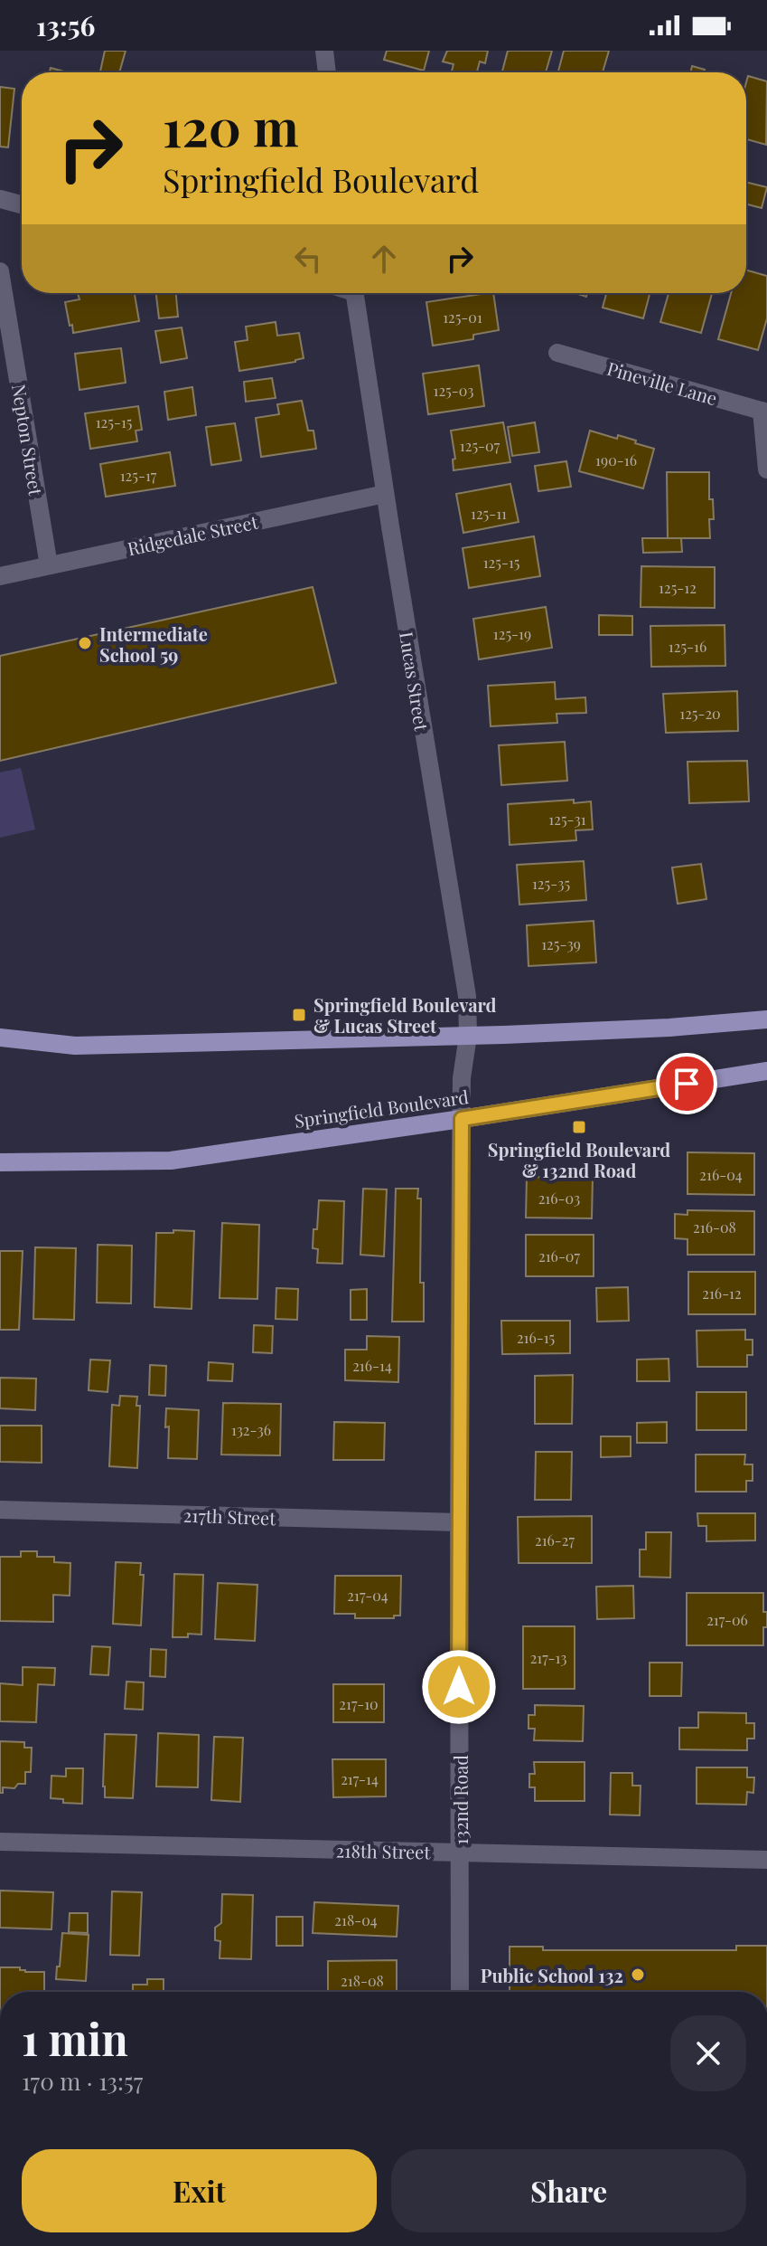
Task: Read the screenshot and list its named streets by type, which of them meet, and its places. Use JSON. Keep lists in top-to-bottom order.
{
  "streets": {
    "main road": ["Springfield Boulevard"],
    "street": [
      "Pineville Lane",
      "Nepton Street",
      "Ridgedale Street",
      "Lucas Street",
      "217th Street",
      "132nd Road",
      "218th Street"
    ]
  },
  "crossings": [
    ["Nepton Street", "Ridgedale Street"],
    ["Ridgedale Street", "Lucas Street"],
    ["Lucas Street", "132nd Road"],
    ["Springfield Boulevard", "132nd Road"],
    ["217th Street", "132nd Road"],
    ["132nd Road", "218th Street"]
  ],
  "places": {
    "other": ["Intermediate School 59", "Public School 132"],
    "transit": ["Springfield Boulevard & Lucas Street", "Springfield Boulevard & 132nd Road"]
  },
  "house_numbers": [
    "125-01",
    "125-03",
    "125-15",
    "125-07",
    "190-16",
    "125-17",
    "125-11",
    "125-15",
    "125-12",
    "125-19",
    "125-16",
    "125-20",
    "125-31",
    "125-35",
    "125-39",
    "216-04",
    "216-03",
    "216-08",
    "216-07",
    "216-12",
    "216-15",
    "216-14",
    "132-36",
    "216-27",
    "217-04",
    "217-06",
    "217-13",
    "217-10",
    "217-14",
    "218-04",
    "218-08"
  ],
  "page": {
    "status": "13:56",
    "turn": ["120 m", "Springfield Boulevard"],
    "heading": ["1 min", "170 m · 13:57"],
    "buttons": ["Exit", "Share"]
  }
}
